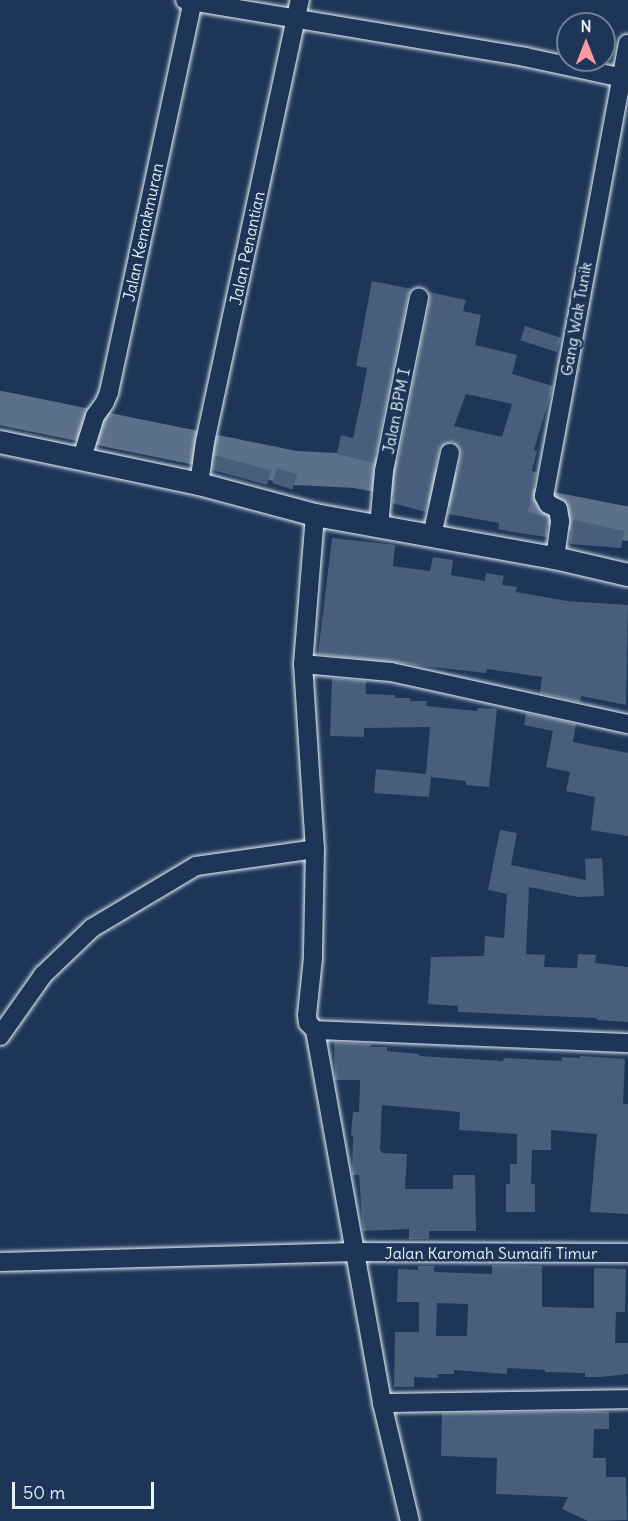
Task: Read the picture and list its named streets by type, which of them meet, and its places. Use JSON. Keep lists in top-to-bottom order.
{
  "streets": {
    "street": [
      "Jalan Kemakmuran",
      "Jalan Penantian",
      "Gang Wak Tunik",
      "Jalan BPM I",
      "Jalan Karomah Sumaifi Timur"
    ]
  },
  "scale_bar": "50 m",
  "north": "top"
}
